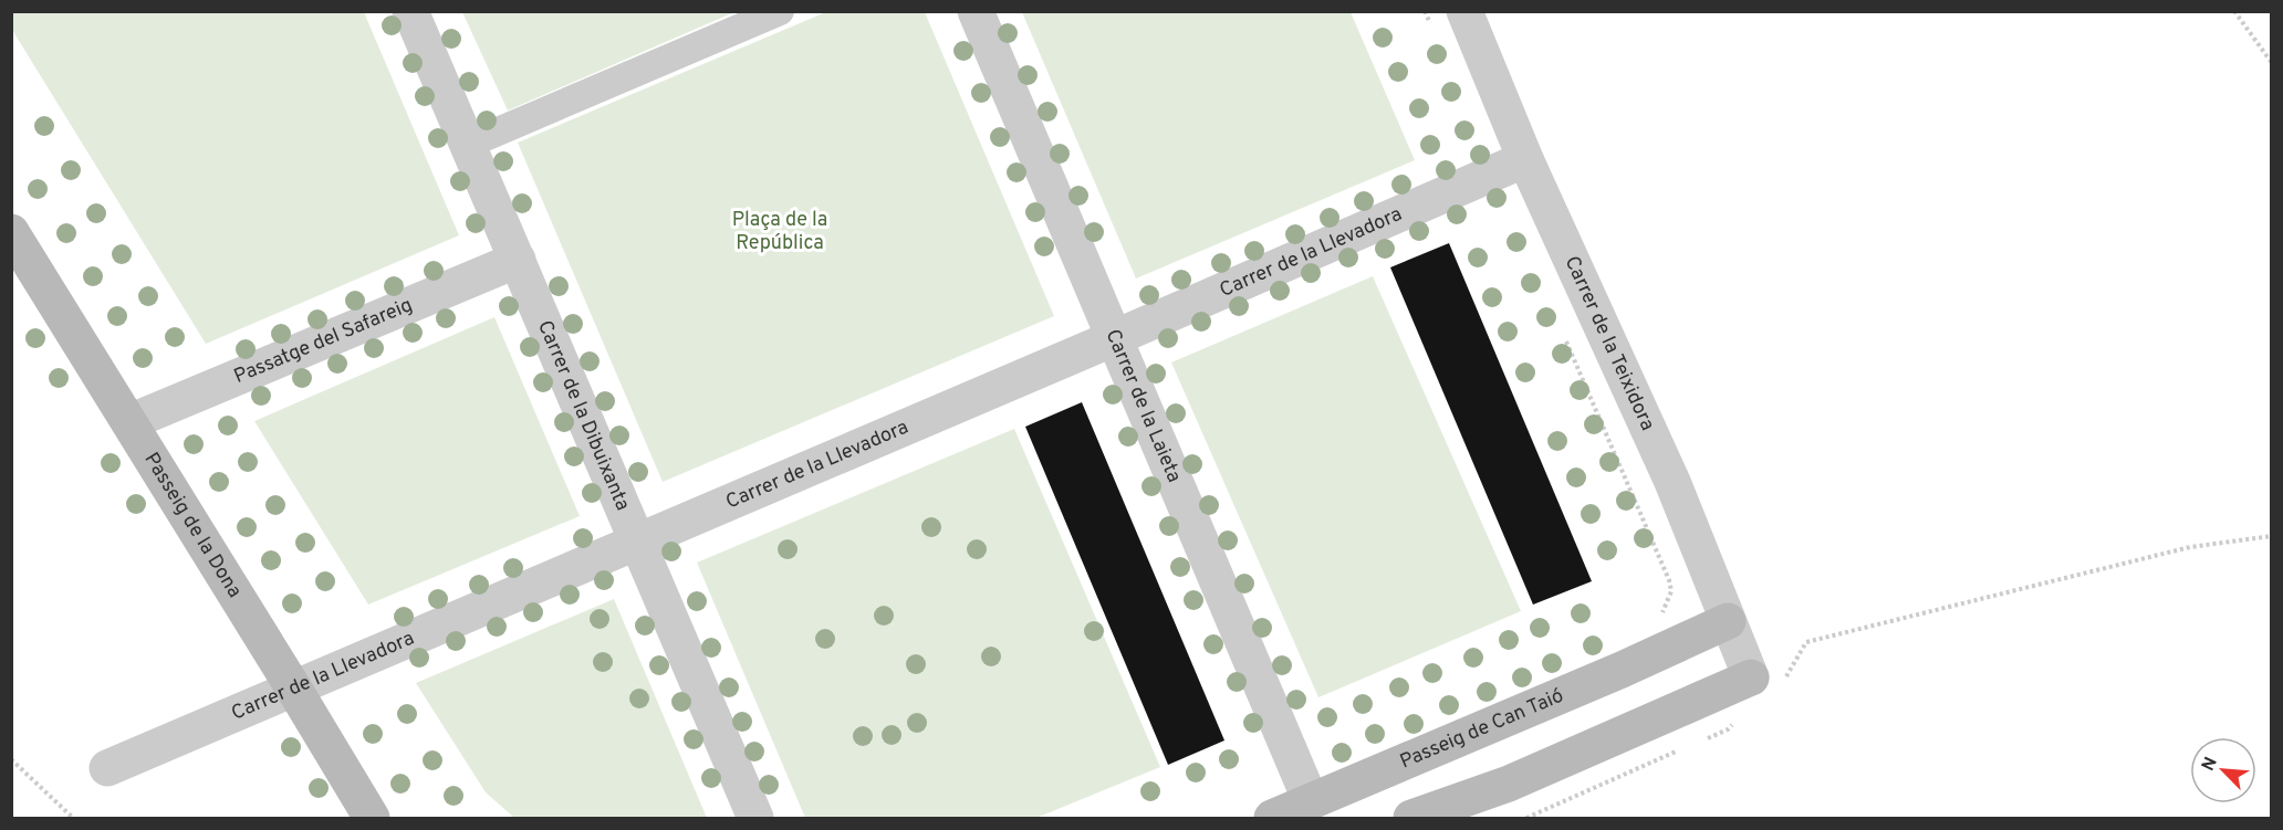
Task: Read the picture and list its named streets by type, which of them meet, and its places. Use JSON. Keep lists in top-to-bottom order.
{
  "streets": {
    "main road": ["Passeig de la Dona", "Passeig de Can Taió"],
    "street": [
      "Carrer de la Llevadora",
      "Passatge del Safareig",
      "Carrer de la Teixidora",
      "Carrer de la Laieta",
      "Carrer de la Dibuixanta"
    ]
  },
  "crossings": [
    ["Carrer de la Llevadora", "Carrer de la Teixidora"],
    ["Carrer de la Llevadora", "Carrer de la Laieta"],
    ["Carrer de la Llevadora", "Carrer de la Dibuixanta"],
    ["Carrer de la Llevadora", "Passeig de la Dona"],
    ["Passatge del Safareig", "Carrer de la Dibuixanta"],
    ["Passatge del Safareig", "Passeig de la Dona"],
    ["Carrer de la Teixidora", "Passeig de Can Taió"],
    ["Carrer de la Laieta", "Passeig de Can Taió"]
  ],
  "parks": ["Plaça de la República"],
  "north": "top left"
}
